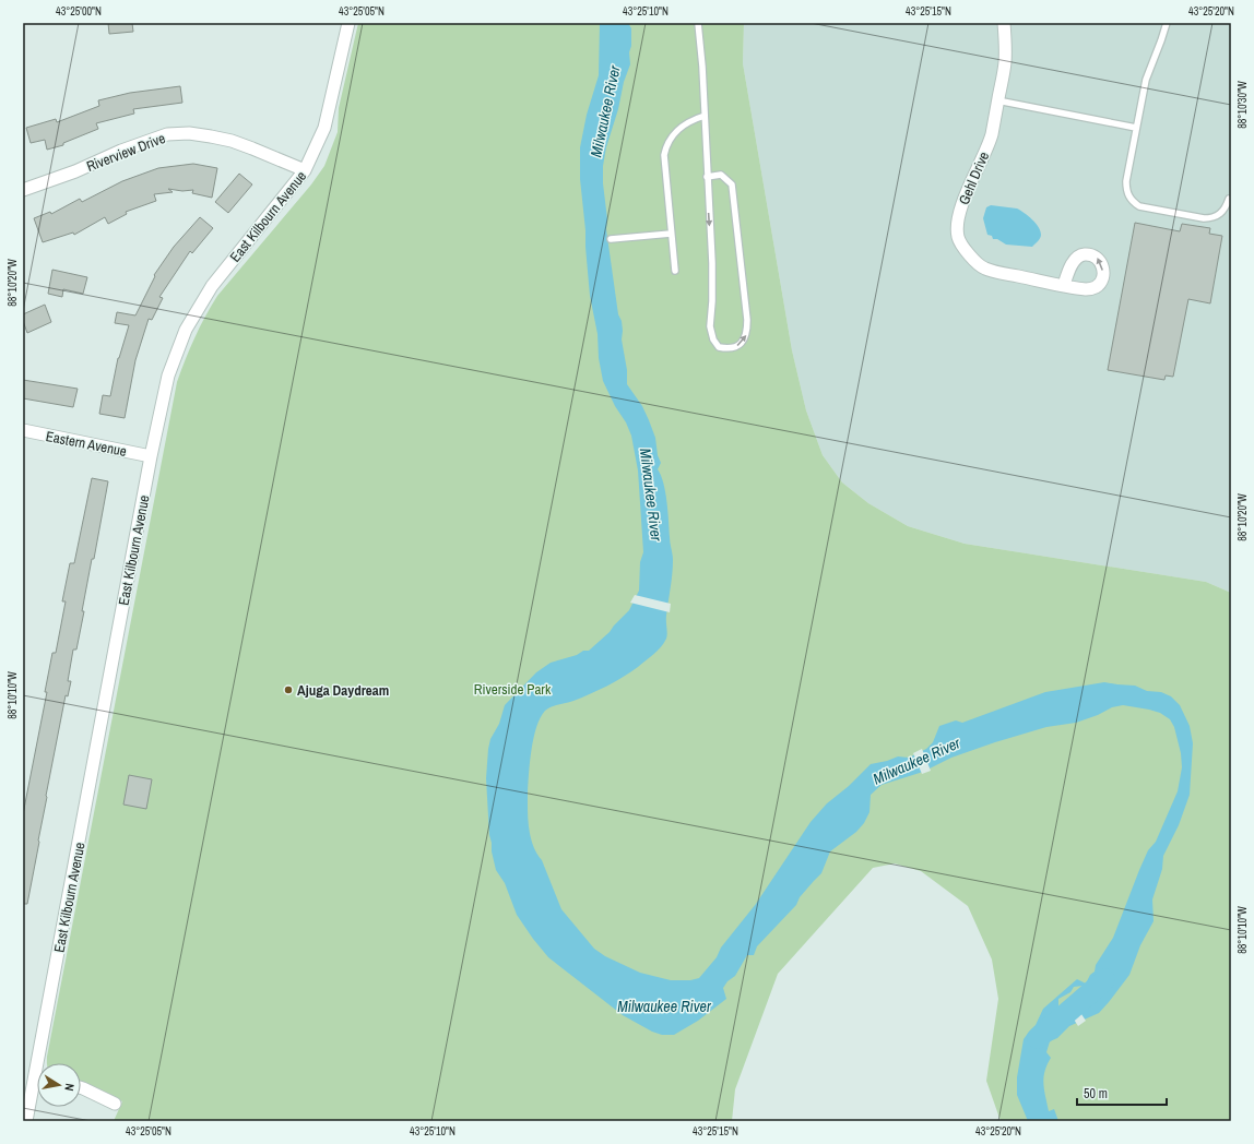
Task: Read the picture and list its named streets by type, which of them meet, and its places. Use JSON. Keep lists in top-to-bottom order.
{
  "streets": {
    "street": [
      "Riverview Drive",
      "Gehl Drive",
      "East Kilbourn Avenue",
      "Eastern Avenue"
    ]
  },
  "crossings": [
    ["Riverview Drive", "East Kilbourn Avenue"],
    ["East Kilbourn Avenue", "Eastern Avenue"]
  ],
  "water": ["Milwaukee River"],
  "parks": ["Riverside Park"],
  "places": ["Ajuga Daydream"],
  "scale_bar": "50 m",
  "north": "right",
  "coordinates": [
    "43°25'00\"N",
    "43°25'05\"N",
    "43°25'10\"N",
    "43°25'15\"N",
    "43°25'20\"N",
    "88°10'30\"W",
    "88°10'20\"W",
    "88°10'10\"W"
  ]
}
